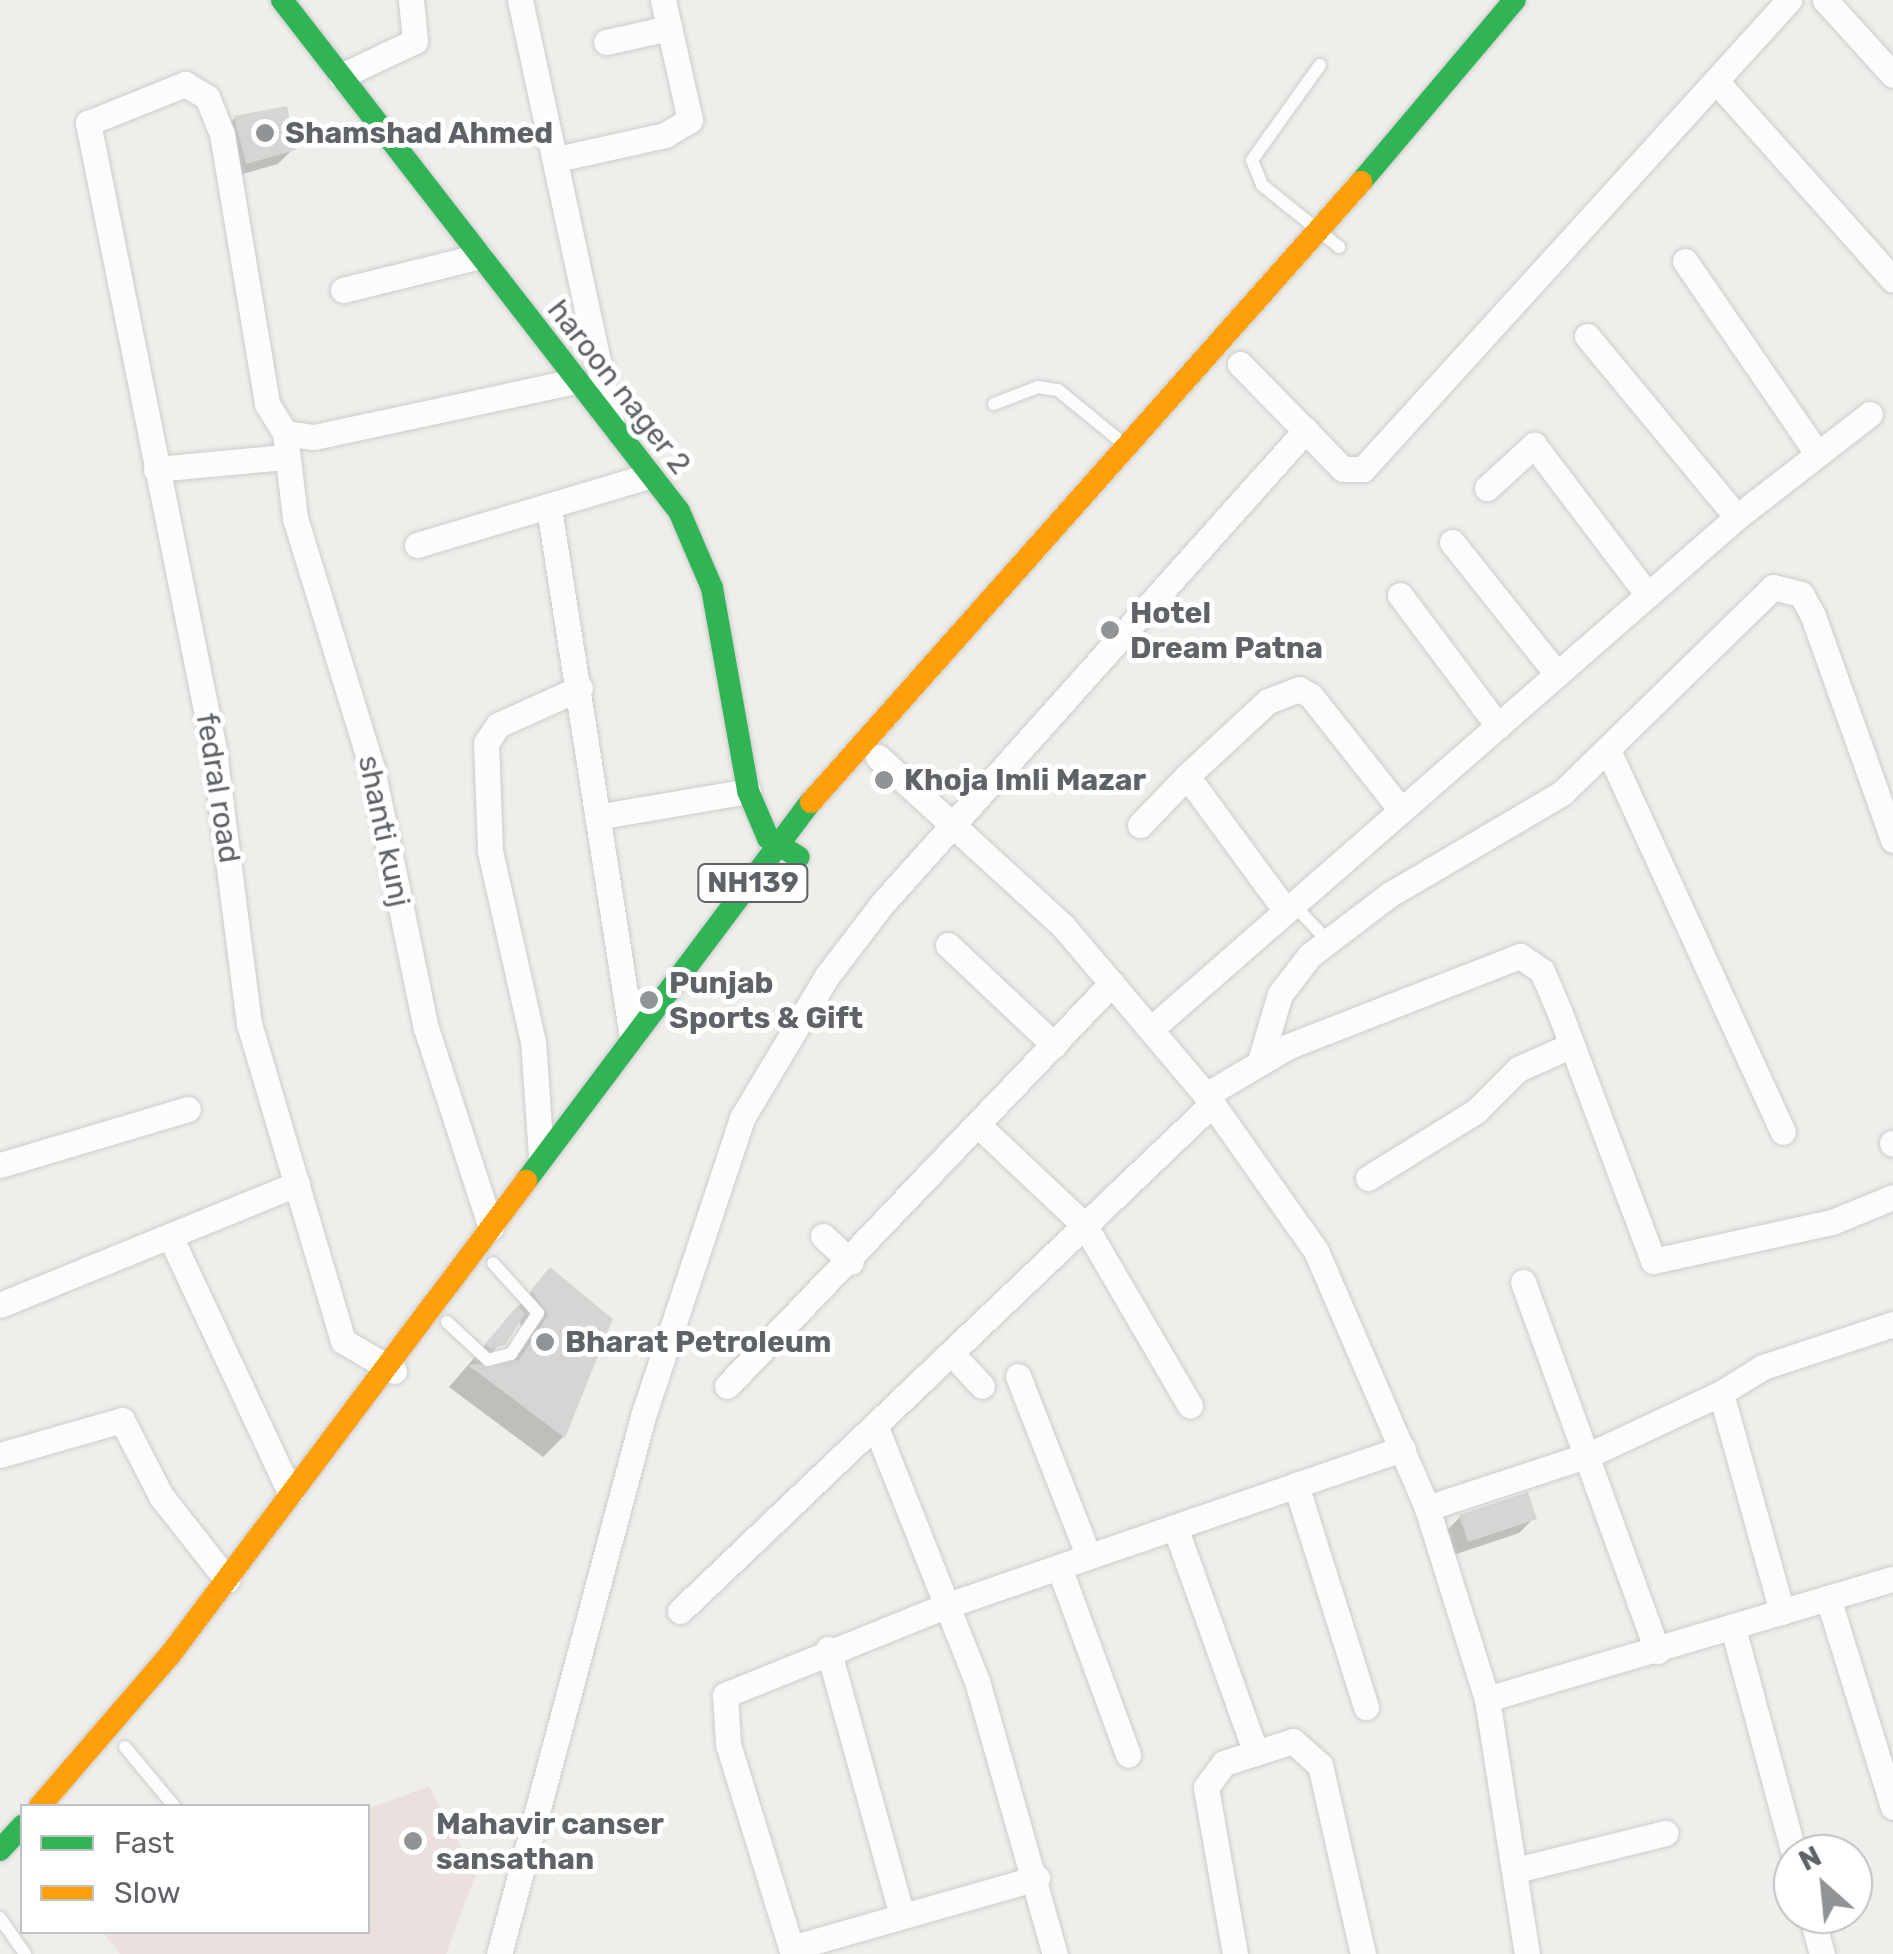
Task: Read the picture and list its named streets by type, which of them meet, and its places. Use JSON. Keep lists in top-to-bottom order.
{
  "streets": {
    "main road": ["haroon nager 2", "NH139"],
    "street": ["fedral road", "shanti kunj"]
  },
  "crossings": [
    ["haroon nager 2", "NH139"],
    ["fedral road", "shanti kunj"],
    ["fedral road", "NH139"],
    ["shanti kunj", "NH139"]
  ],
  "places": [
    "Shamshad Ahmed",
    "Hotel Dream Patna",
    "Khoja Imli Mazar",
    "Punjab Sports & Gift",
    "Bharat Petroleum",
    "Mahavir canser sansathan"
  ],
  "legend": ["Fast", "Slow"],
  "north": "top left"
}
